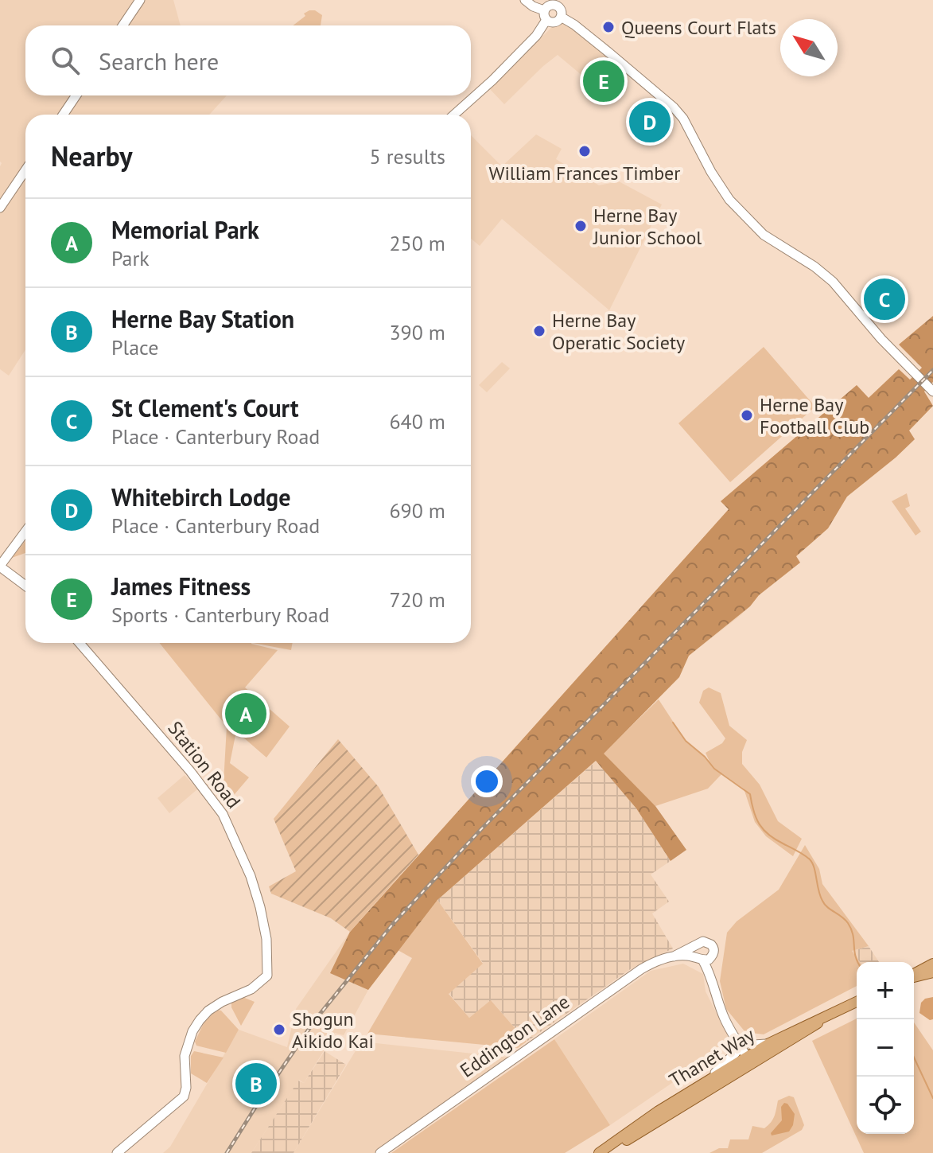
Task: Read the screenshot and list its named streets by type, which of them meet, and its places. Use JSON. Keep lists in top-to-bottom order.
{
  "streets": {
    "main road": ["Thanet Way"],
    "street": ["Station Road", "Eddington Lane"]
  },
  "places": [
    "Queens Court Flats",
    "William Frances Timber",
    "Herne Bay Junior School",
    "Herne Bay Operatic Society",
    "Herne Bay Football Club",
    "Shogun Aikido Kai"
  ],
  "north": "top left",
  "page": {
    "search": "Search here",
    "pins": [
      "E",
      "D",
      "C",
      "A",
      "B"
    ],
    "heading": ["Nearby", "5 results"],
    "list": [
      {
        "mark": "A",
        "name": "Memorial Park",
        "note": "Park",
        "value": "250 m"
      },
      {
        "mark": "B",
        "name": "Herne Bay Station",
        "note": "Place",
        "value": "390 m"
      },
      {
        "mark": "C",
        "name": "St Clement's Court",
        "note": "Place · Canterbury Road",
        "value": "640 m"
      },
      {
        "mark": "D",
        "name": "Whitebirch Lodge",
        "note": "Place · Canterbury Road",
        "value": "690 m"
      },
      {
        "mark": "E",
        "name": "James Fitness",
        "note": "Sports · Canterbury Road",
        "value": "720 m"
      }
    ],
    "map_buttons": ["+", "−"]
  }
}
